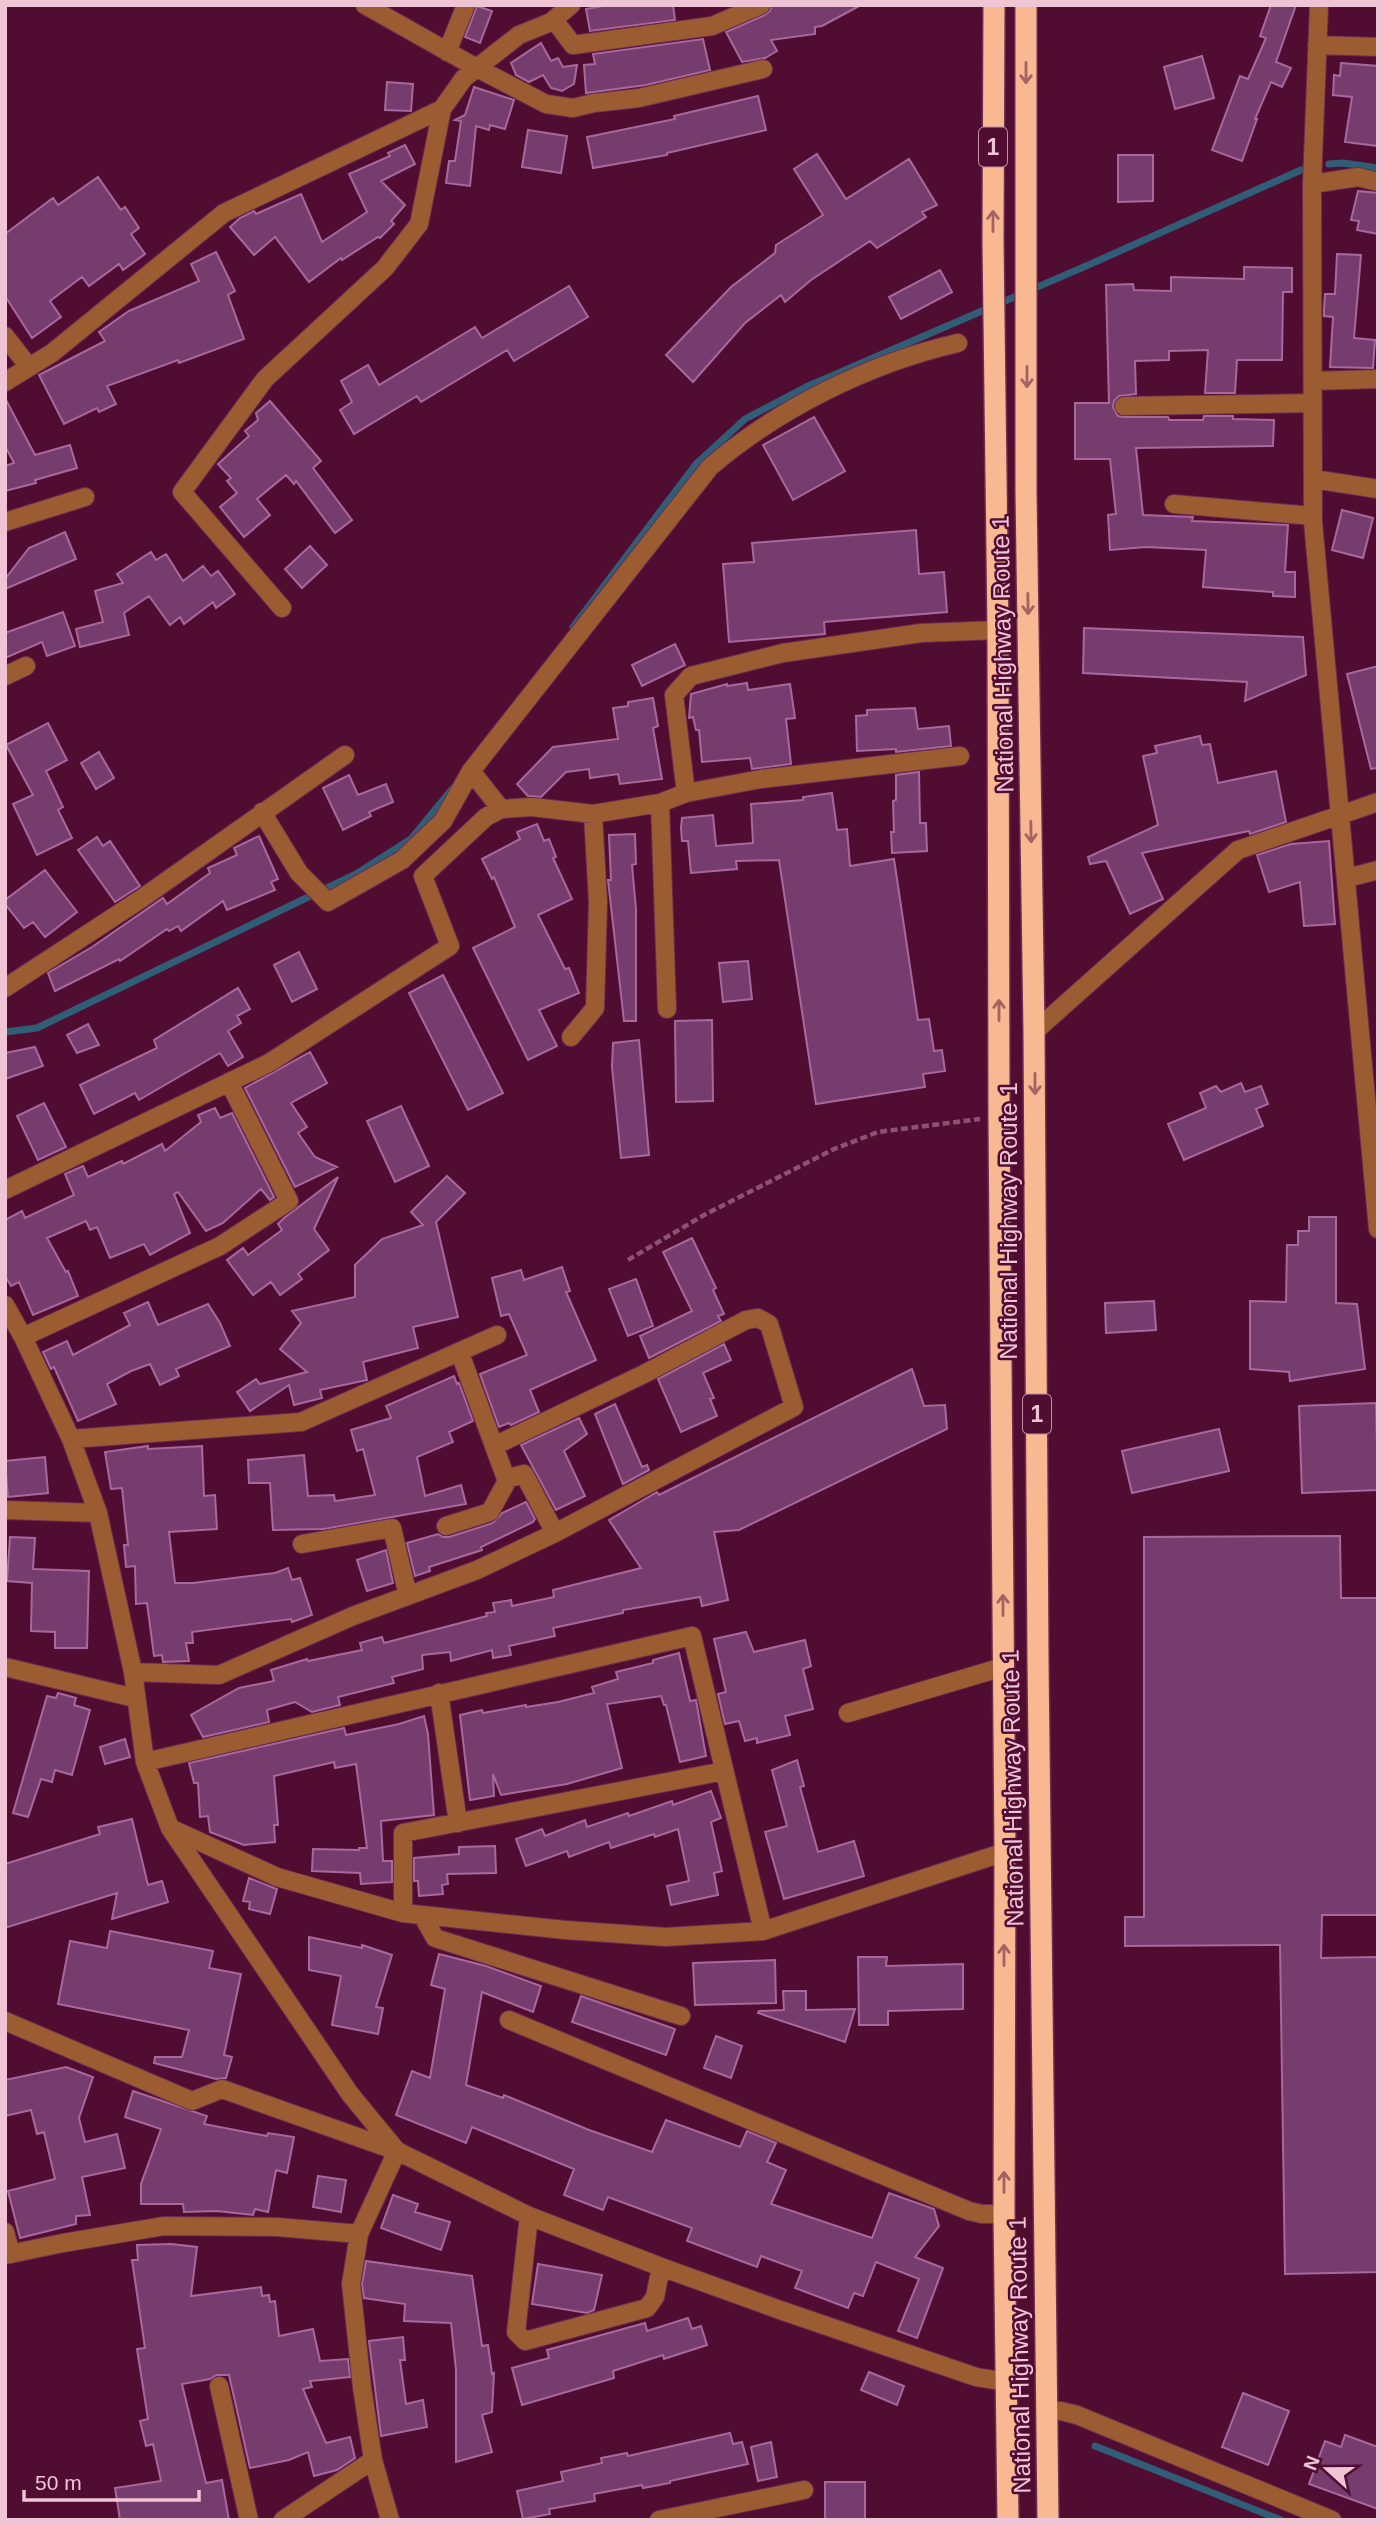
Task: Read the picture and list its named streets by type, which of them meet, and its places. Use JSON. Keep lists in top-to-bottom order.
{
  "streets": {
    "highway": ["1", "National Highway Route 1"]
  },
  "scale_bar": "50 m",
  "north": "left"
}
